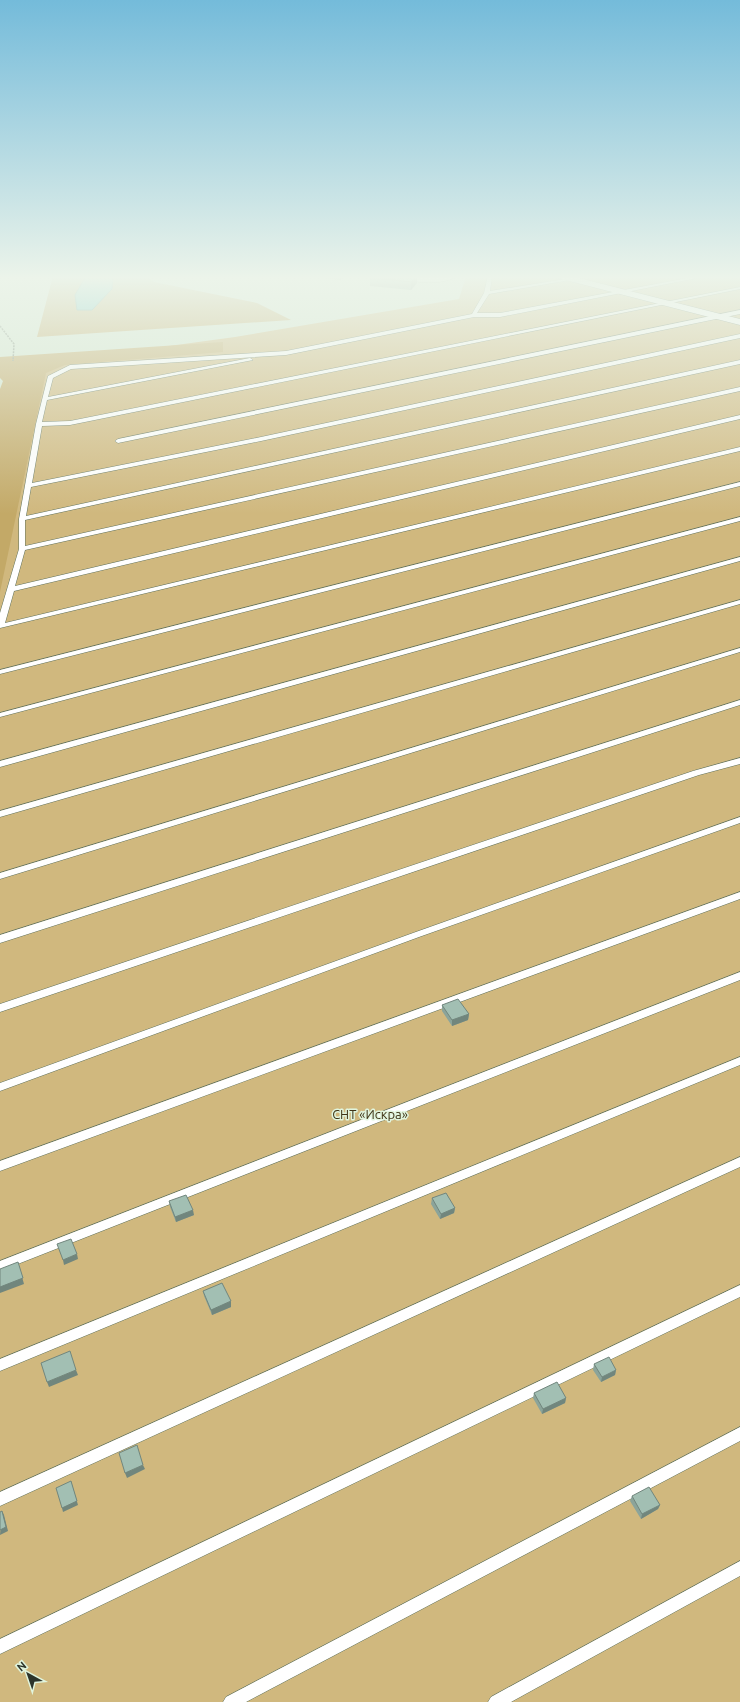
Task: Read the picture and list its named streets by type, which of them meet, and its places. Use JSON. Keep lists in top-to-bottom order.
{
  "parks": ["СНТ «Искра»"],
  "north": "top left"
}
